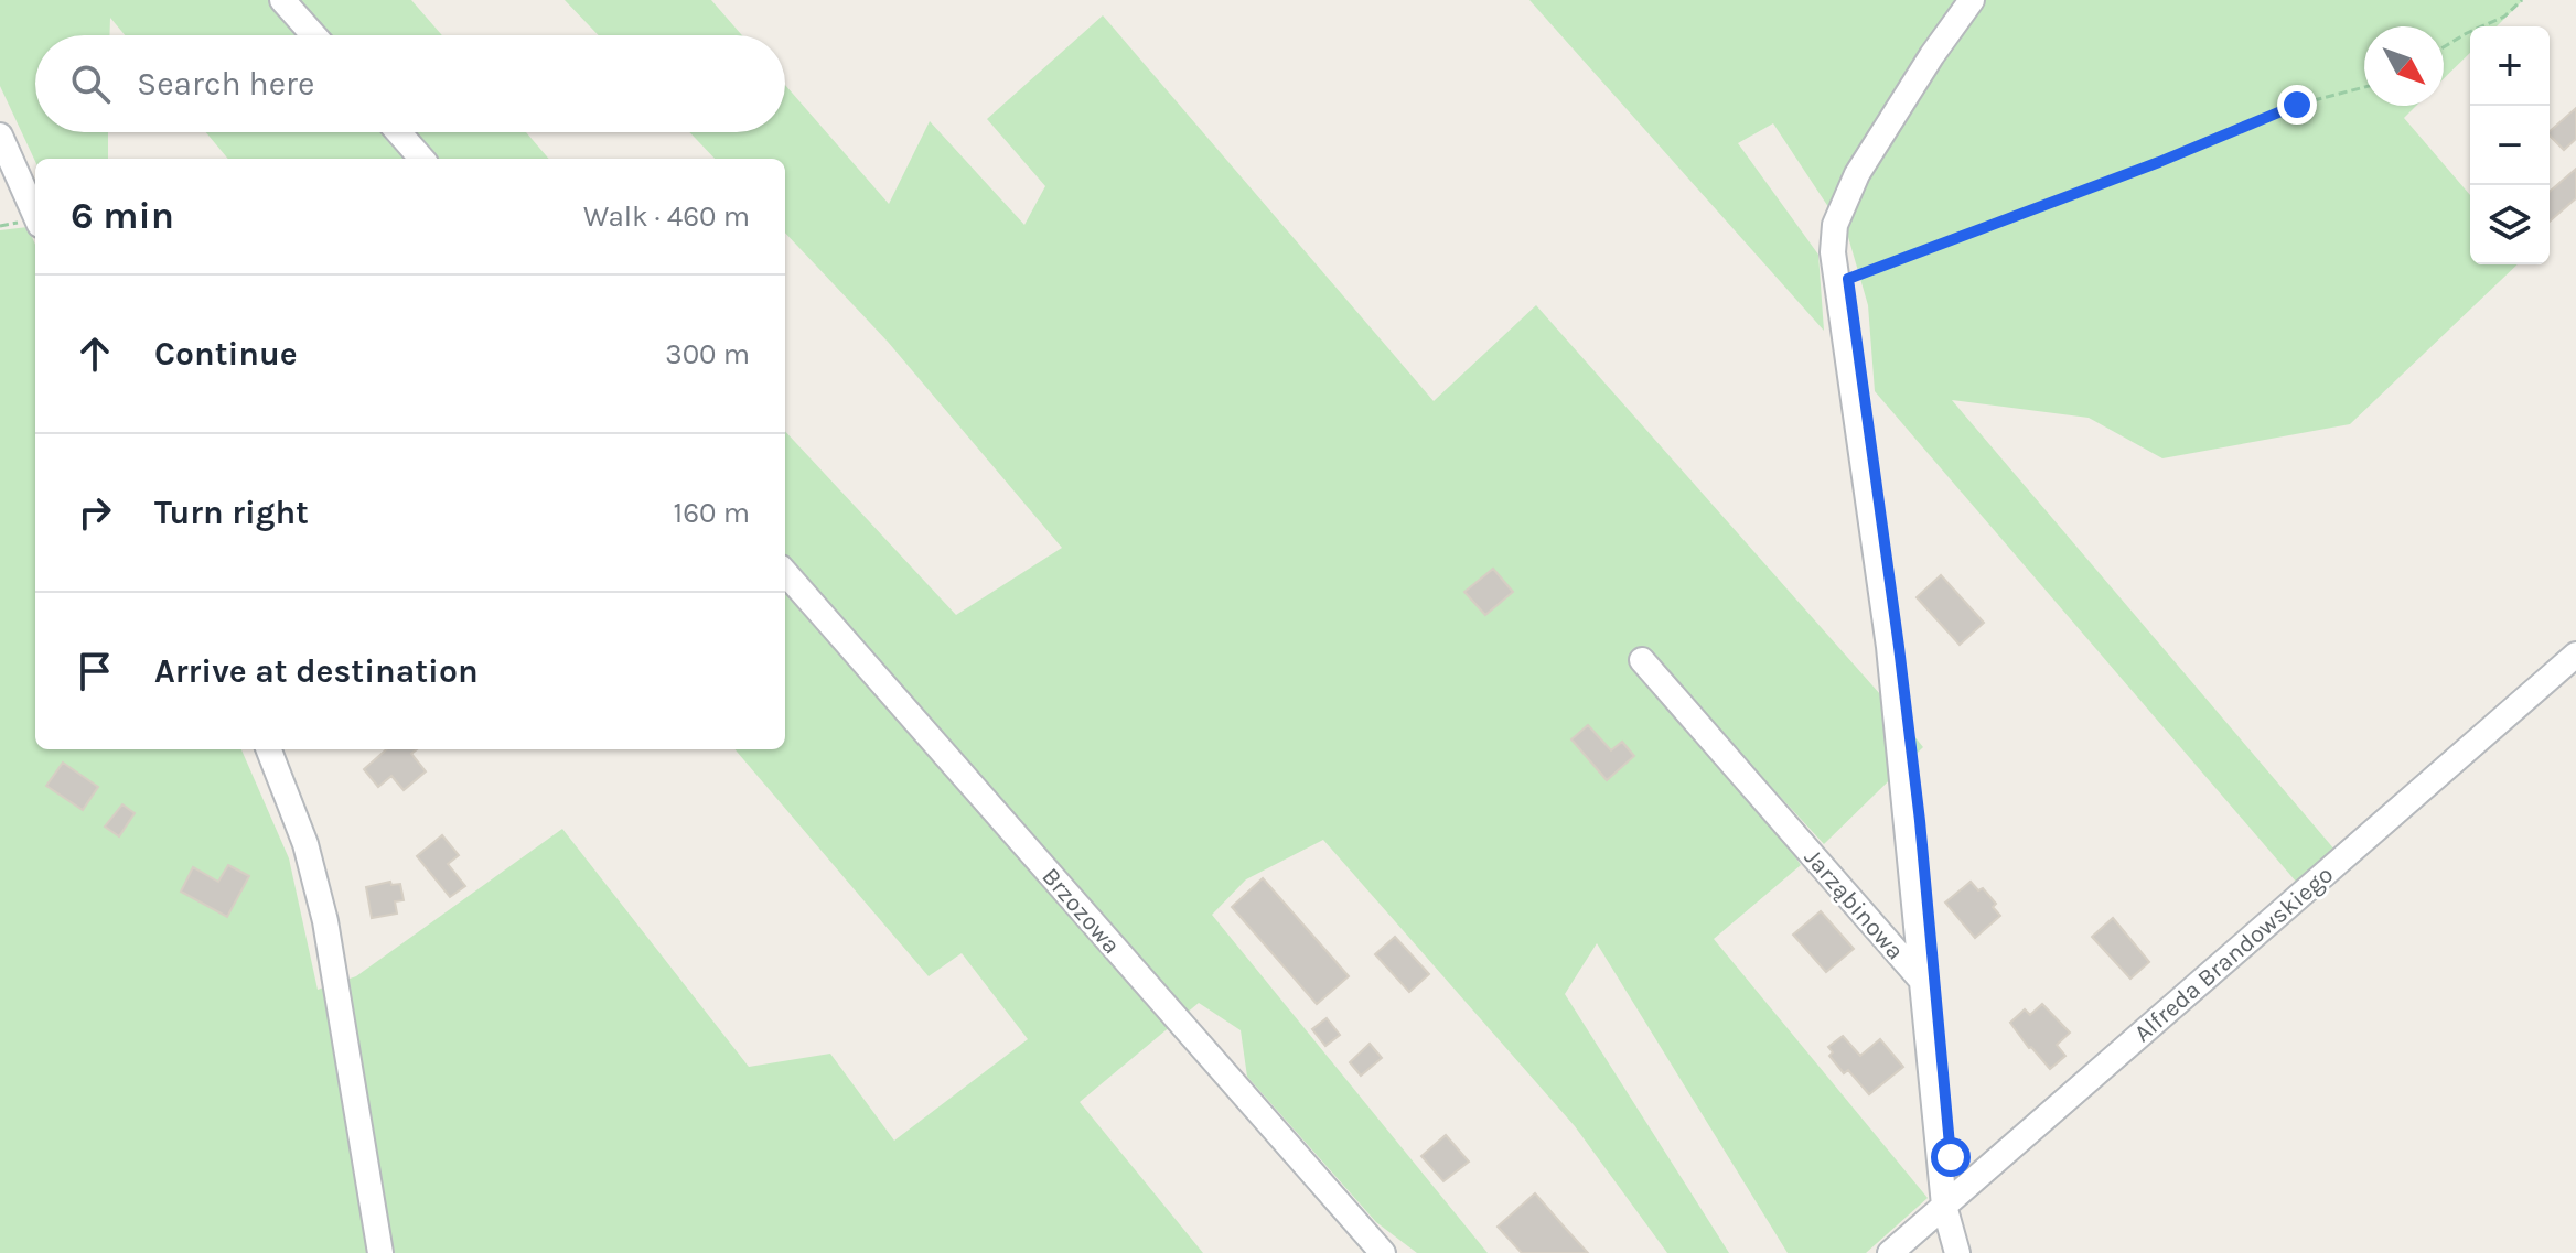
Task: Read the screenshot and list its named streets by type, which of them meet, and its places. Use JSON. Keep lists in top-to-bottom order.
{
  "streets": {
    "street": ["Jarząbinowa", "Brzozowa", "Alfreda Brandowskiego"]
  },
  "crossings": [
    ["Jarząbinowa", "Alfreda Brandowskiego"]
  ],
  "north": "bottom right",
  "page": {
    "map_buttons": ["+", "−"],
    "search": "Search here",
    "heading": ["6 min", "Walk · 460 m"],
    "list": [
      ["Continue", "300 m"],
      ["Turn right", "160 m"],
      "Arrive at destination"
    ]
  }
}
